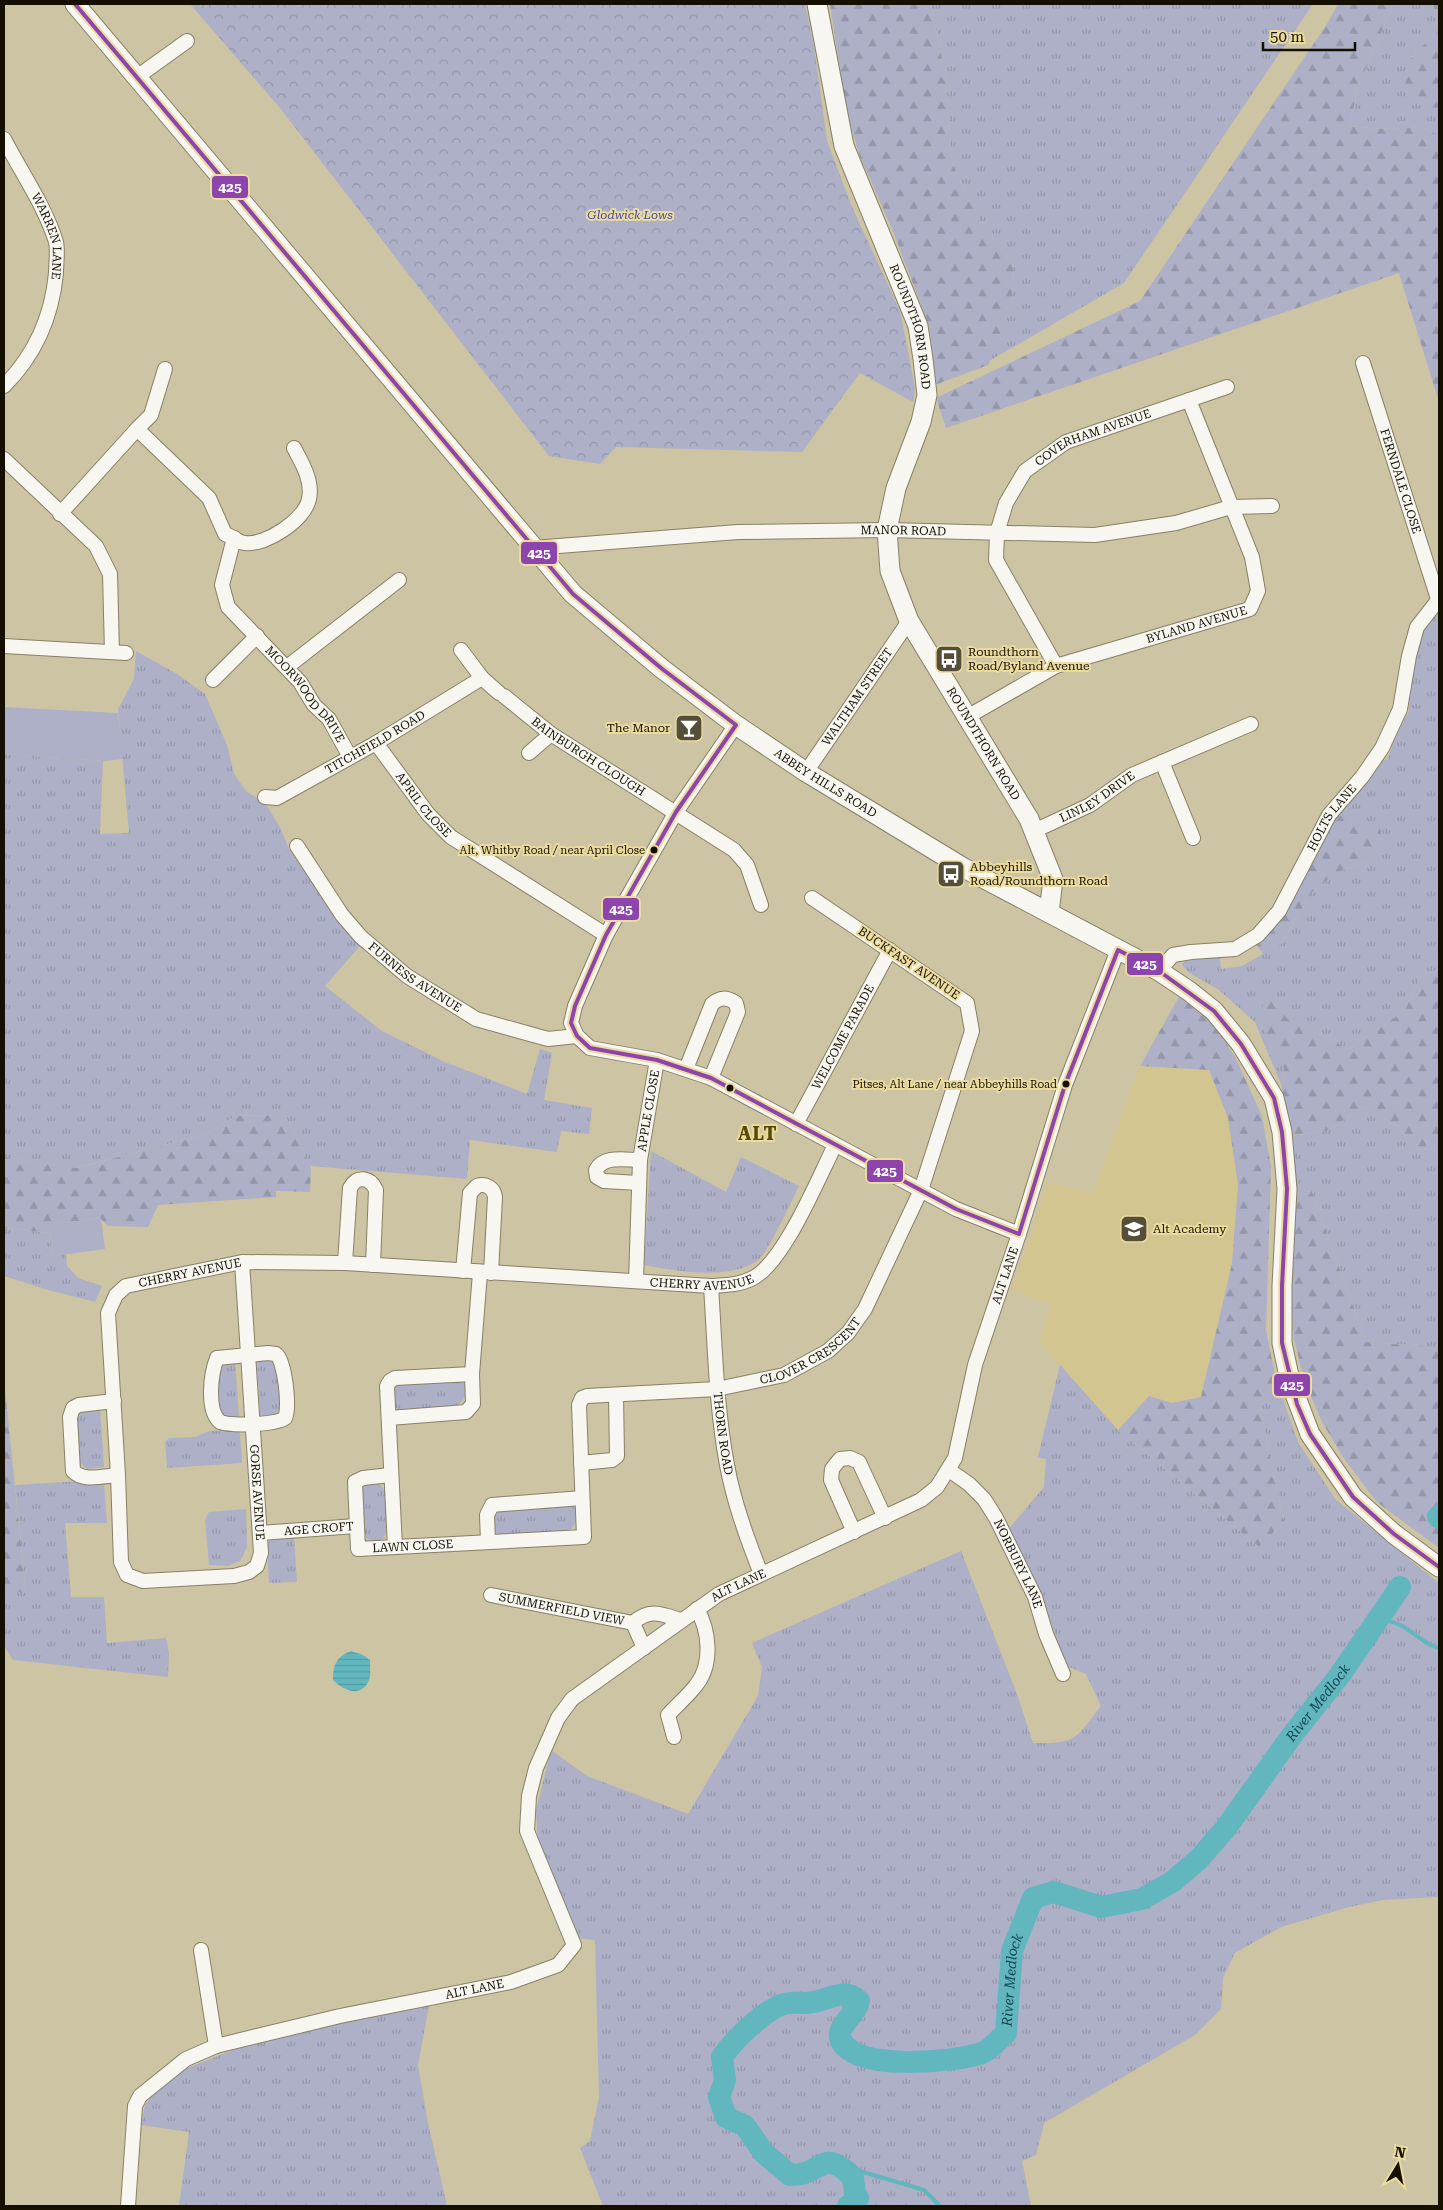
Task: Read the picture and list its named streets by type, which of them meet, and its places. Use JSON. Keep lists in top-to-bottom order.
{
  "streets": {
    "main road": ["ROUNDTHORN ROAD", "ABBEY HILLS ROAD"],
    "street": [
      "WARREN LANE",
      "COVERHAM AVENUE",
      "FERNDALE CLOSE",
      "MANOR ROAD",
      "BYLAND AVENUE",
      "MOORWOOD DRIVE",
      "WALTHAM STREET",
      "TITCHFIELD ROAD",
      "BAINBURGH CLOUGH",
      "LINLEY DRIVE",
      "APRIL CLOSE",
      "HOLTS LANE",
      "BUCKFAST AVENUE",
      "FURNESS AVENUE",
      "WELCOME PARADE",
      "APPLE CLOSE",
      "CHERRY AVENUE",
      "ALT LANE",
      "CLOVER CRESCENT",
      "THORN ROAD",
      "GORSE AVENUE",
      "AGE CROFT",
      "LAWN CLOSE",
      "NORBURY LANE",
      "SUMMERFIELD VIEW"
    ]
  },
  "crossings": [
    ["ROUNDTHORN ROAD", "MANOR ROAD"],
    ["ROUNDTHORN ROAD", "BYLAND AVENUE"],
    ["ROUNDTHORN ROAD", "WALTHAM STREET"],
    ["ROUNDTHORN ROAD", "ABBEY HILLS ROAD"],
    ["ROUNDTHORN ROAD", "LINLEY DRIVE"],
    ["COVERHAM AVENUE", "MANOR ROAD"],
    ["COVERHAM AVENUE", "BYLAND AVENUE"],
    ["FERNDALE CLOSE", "HOLTS LANE"],
    ["MANOR ROAD", "BYLAND AVENUE"],
    ["MANOR ROAD", "ABBEY HILLS ROAD"],
    ["MOORWOOD DRIVE", "TITCHFIELD ROAD"],
    ["WALTHAM STREET", "ABBEY HILLS ROAD"],
    ["TITCHFIELD ROAD", "BAINBURGH CLOUGH"],
    ["TITCHFIELD ROAD", "APRIL CLOSE"],
    ["ABBEY HILLS ROAD", "HOLTS LANE"],
    ["ABBEY HILLS ROAD", "ALT LANE"],
    ["BUCKFAST AVENUE", "WELCOME PARADE"],
    ["BUCKFAST AVENUE", "CLOVER CRESCENT"],
    ["APPLE CLOSE", "CHERRY AVENUE"],
    ["CHERRY AVENUE", "THORN ROAD"],
    ["CHERRY AVENUE", "GORSE AVENUE"],
    ["ALT LANE", "THORN ROAD"],
    ["ALT LANE", "NORBURY LANE"],
    ["CLOVER CRESCENT", "THORN ROAD"],
    ["CLOVER CRESCENT", "LAWN CLOSE"],
    ["GORSE AVENUE", "AGE CROFT"],
    ["AGE CROFT", "LAWN CLOSE"]
  ],
  "districts": ["ALT"],
  "water": ["River Medlock"],
  "parks": ["Glodwick Lows"],
  "places": {
    "bus stop": ["Roundthorn Road/Byland Avenue", "Abbeyhills Road/Roundthorn Road"],
    "bar": ["The Manor"],
    "other": ["Alt, Whitby Road / near April Close", "Pitses, Alt Lane / near Abbeyhills Road"],
    "school or university": ["Alt Academy"]
  },
  "lines": ["transit line 425"],
  "scale_bar": "50 m",
  "north": "top"
}
